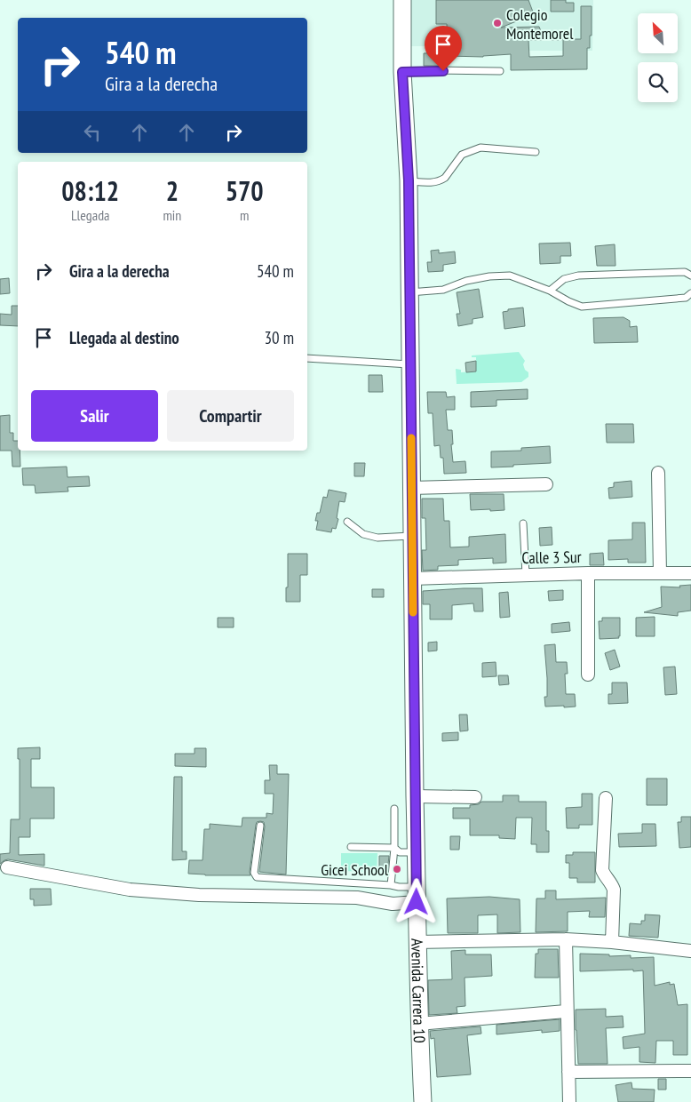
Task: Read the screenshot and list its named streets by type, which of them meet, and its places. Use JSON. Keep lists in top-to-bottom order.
{
  "streets": {
    "street": ["Calle 3 Sur", "Avenida Carrera 10"]
  },
  "crossings": [
    ["Calle 3 Sur", "Avenida Carrera 10"]
  ],
  "places": ["Colegio Montemorel", "Gicei School"],
  "north": "top left",
  "page": {
    "turn": ["540 m", "Gira a la derecha"],
    "eta": [
      "08:12",
      "Llegada",
      "2",
      "min",
      "570",
      "m"
    ],
    "list": [
      {
        "name": "Gira a la derecha",
        "value": "540 m"
      },
      {
        "name": "Llegada al destino",
        "value": "30 m"
      }
    ],
    "buttons": ["Salir", "Compartir"]
  }
}
